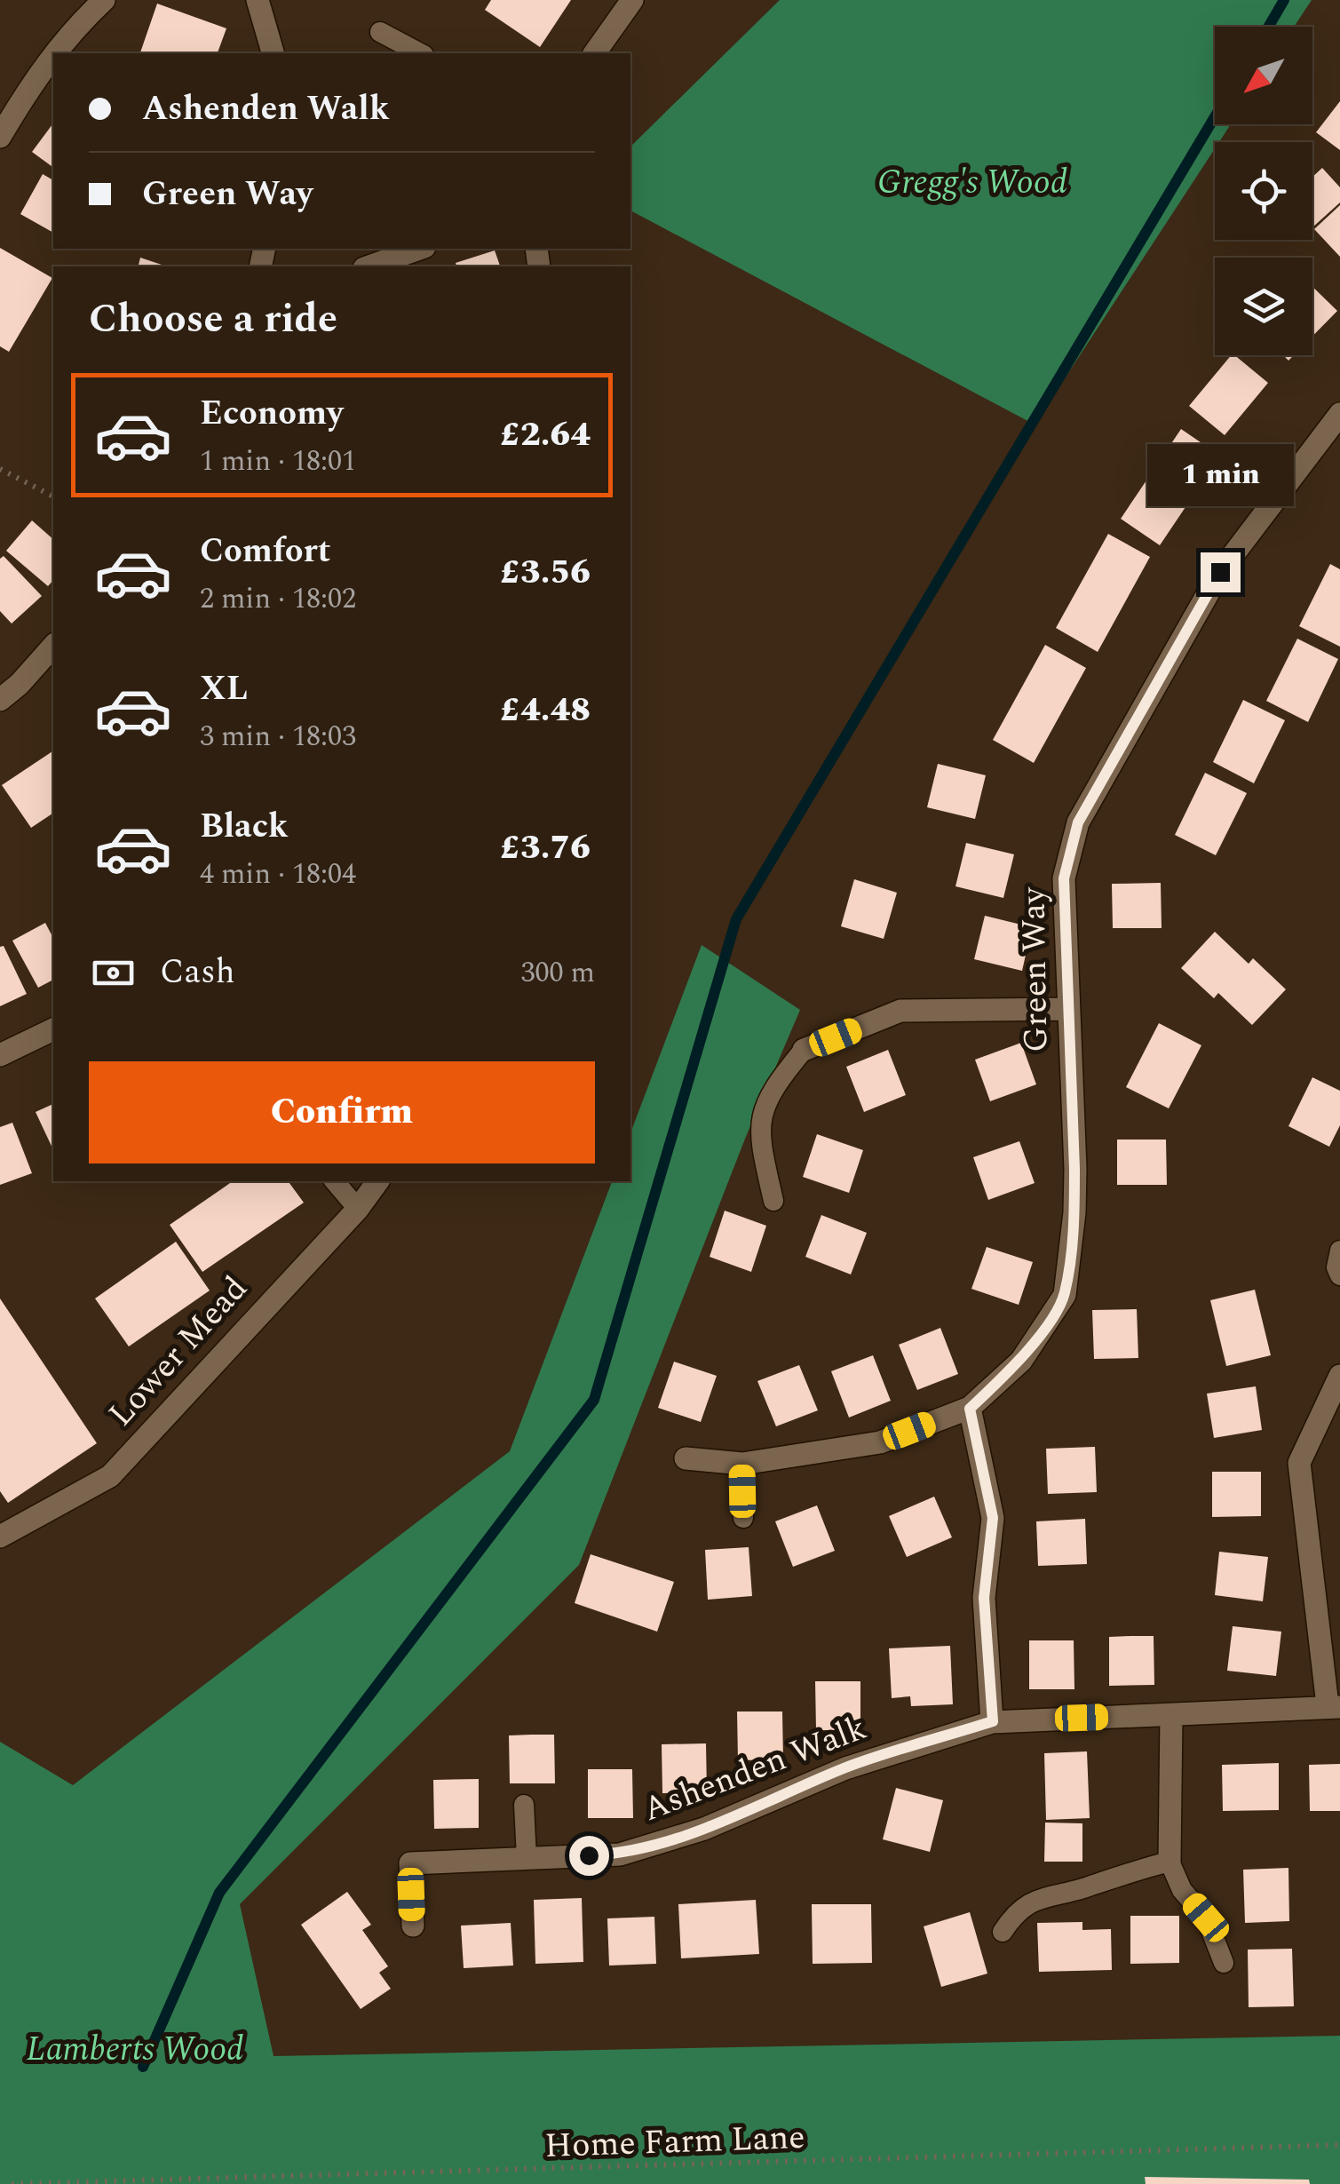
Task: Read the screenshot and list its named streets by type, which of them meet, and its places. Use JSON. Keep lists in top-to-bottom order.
{
  "streets": {
    "street": ["Green Way", "Lower Mead", "Ashenden Walk"],
    "path": ["Home Farm Lane"]
  },
  "parks": ["Gregg's Wood", "Lamberts Wood"],
  "north": "bottom left",
  "page": {
    "banner": ["Ashenden Walk", "Green Way"],
    "heading": "Choose a ride",
    "list": [
      {
        "name": "Economy",
        "note": "1 min · 18:01",
        "value": "£2.64"
      },
      {
        "name": "Comfort",
        "note": "2 min · 18:02",
        "value": "£3.56"
      },
      {
        "name": "XL",
        "note": "3 min · 18:03",
        "value": "£4.48"
      },
      {
        "name": "Black",
        "note": "4 min · 18:04",
        "value": "£3.76"
      }
    ],
    "bubble": "1 min",
    "pay": ["Cash", "300 m"],
    "buttons": "Confirm"
  }
}
